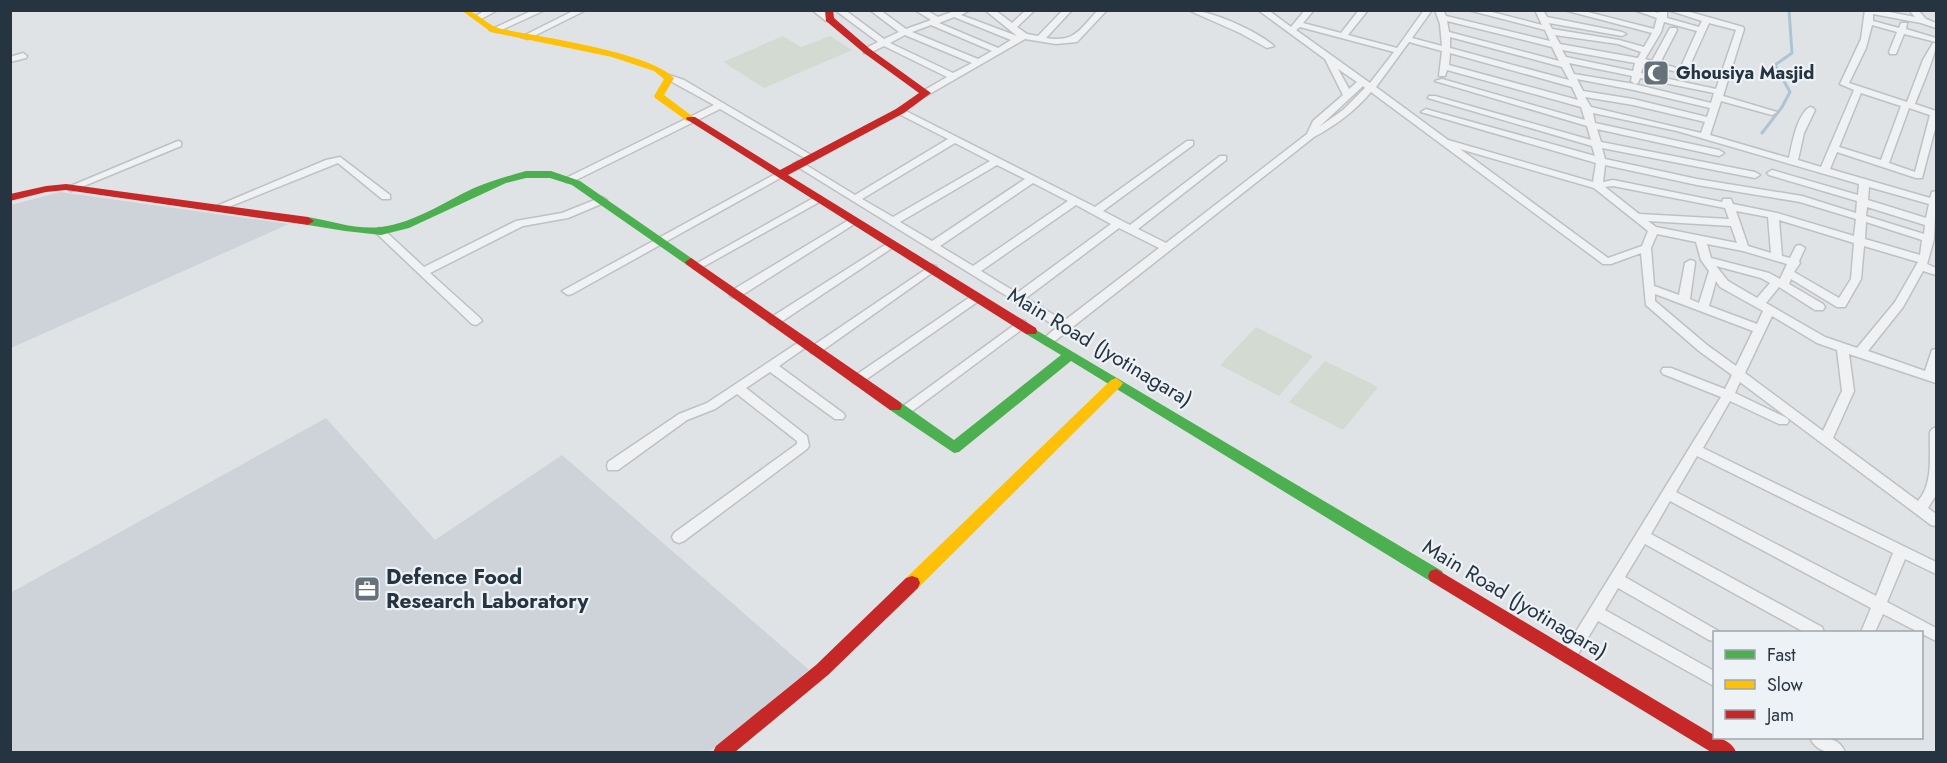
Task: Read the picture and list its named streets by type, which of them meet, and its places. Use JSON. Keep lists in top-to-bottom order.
{
  "streets": {
    "street": ["Main Road (Jyotinagara)"]
  },
  "places": {
    "mosque": ["Ghousiya Masjid"],
    "office": ["Defence Food Research Laboratory"]
  },
  "legend": ["Fast", "Slow", "Jam"]
}
